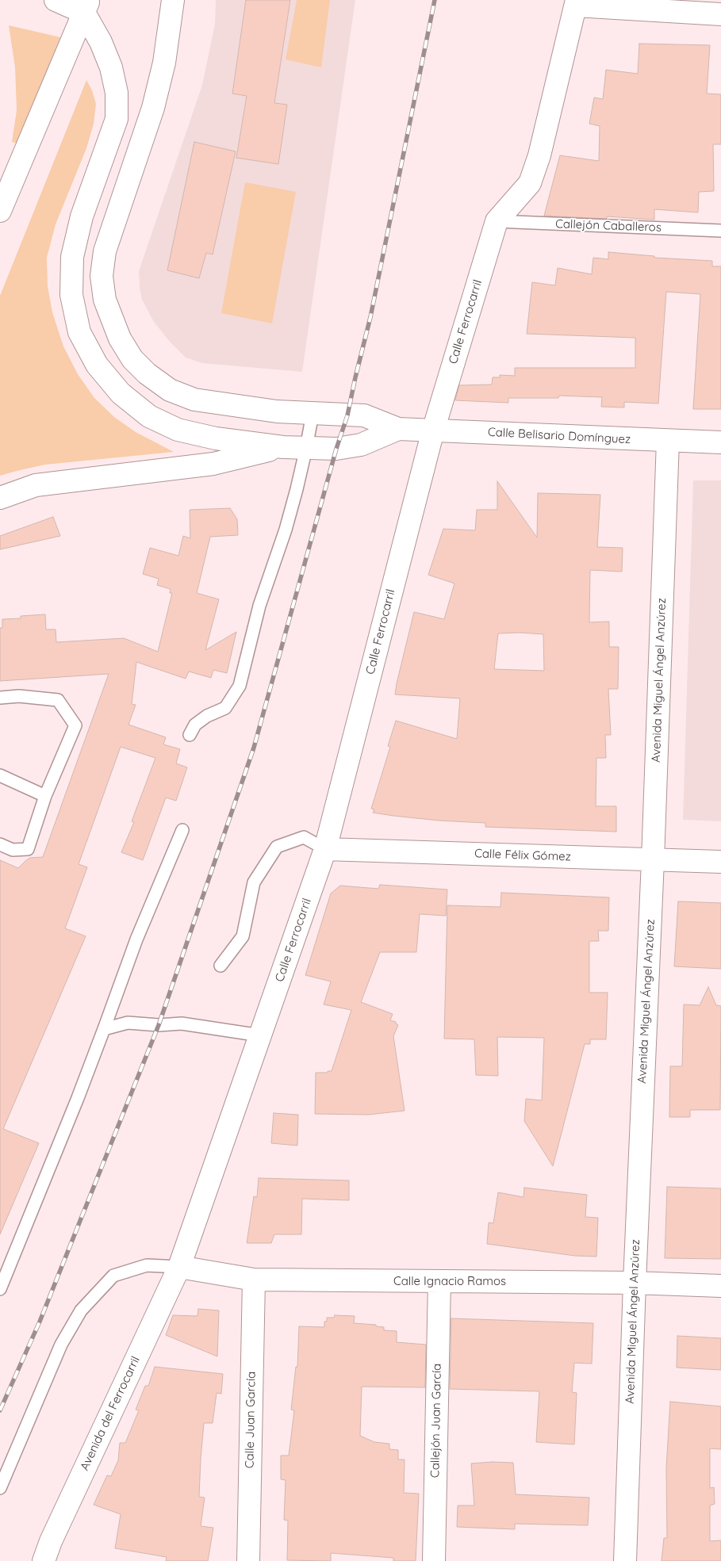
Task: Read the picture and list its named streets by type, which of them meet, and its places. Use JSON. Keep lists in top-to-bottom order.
{
  "streets": {
    "street": [
      "Calle Ferrocarril",
      "Calle Belisario Domínguez",
      "Avenida Miguel Ángel Anzúrez",
      "Calle Félix Gómez",
      "Calle Ignacio Ramos",
      "Avenida del Ferrocarril",
      "Calle Juan García",
      "Callejón Juan García"
    ],
    "lane": ["Callejón Caballeros"]
  },
  "crossings": [
    ["Callejón Caballeros", "Calle Ferrocarril"],
    ["Calle Ferrocarril", "Calle Belisario Domínguez"],
    ["Calle Ferrocarril", "Calle Félix Gómez"],
    ["Calle Ferrocarril", "Calle Ignacio Ramos"],
    ["Calle Ferrocarril", "Avenida del Ferrocarril"],
    ["Calle Belisario Domínguez", "Avenida Miguel Ángel Anzúrez"],
    ["Avenida Miguel Ángel Anzúrez", "Calle Félix Gómez"],
    ["Avenida Miguel Ángel Anzúrez", "Calle Ignacio Ramos"],
    ["Calle Ignacio Ramos", "Avenida del Ferrocarril"],
    ["Calle Ignacio Ramos", "Calle Juan García"],
    ["Calle Ignacio Ramos", "Callejón Juan García"]
  ]
}
